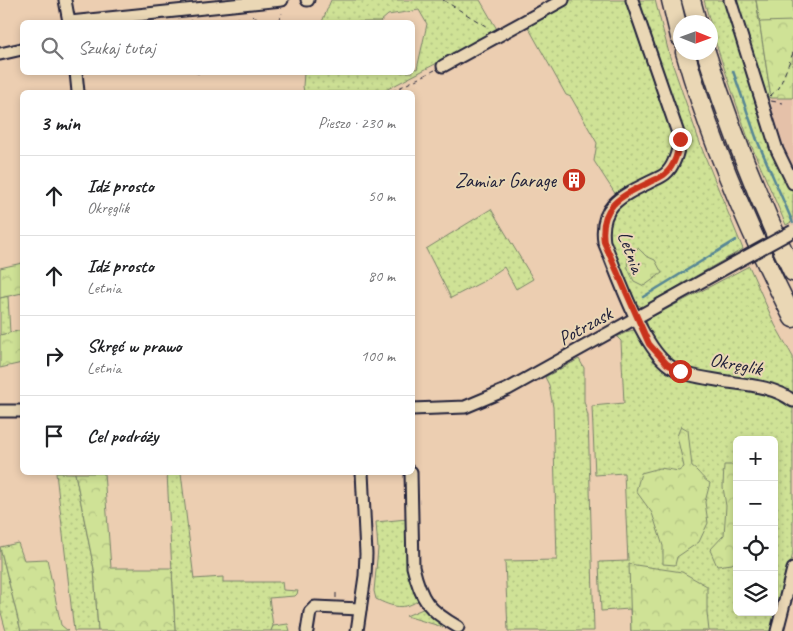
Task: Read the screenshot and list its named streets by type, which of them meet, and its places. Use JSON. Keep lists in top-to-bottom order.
{
  "streets": {
    "street": ["Letnia", "Potrzask", "Okręglik"]
  },
  "crossings": [
    ["Letnia", "Potrzask"],
    ["Letnia", "Okręglik"],
    ["Potrzask", "Okręglik"]
  ],
  "places": {
    "building": ["Zamiar Garage"]
  },
  "north": "right",
  "page": {
    "search": "Szukaj tutaj",
    "heading": ["3 min", "Pieszo · 230 m"],
    "list": [
      ["Idź prosto", "Okręglik", "50 m"],
      ["Idź prosto", "Letnia", "80 m"],
      ["Skręć w prawo", "Letnia", "100 m"],
      "Cel podróży"
    ],
    "map_buttons": ["+", "−"]
  }
}
